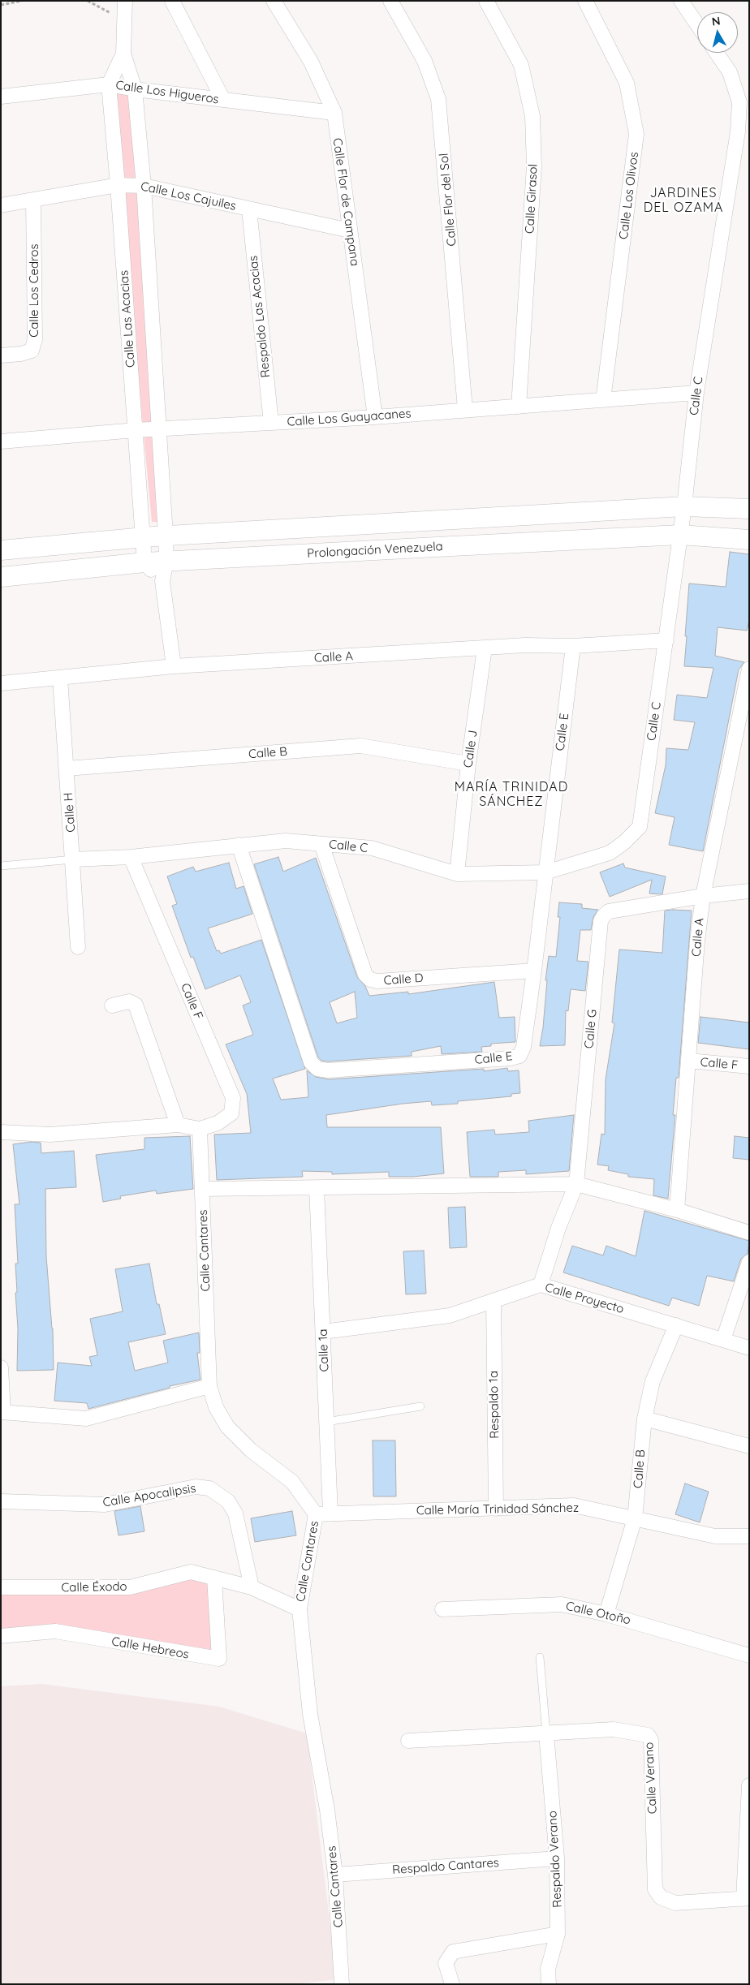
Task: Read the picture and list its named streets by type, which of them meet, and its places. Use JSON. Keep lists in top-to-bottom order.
{
  "streets": {
    "street": [
      "Calle Los Higueros",
      "Calle Los Olivos",
      "Calle Los Cajuiles",
      "Calle Girasol",
      "Calle Flor del Sol",
      "Calle Flor de Campana",
      "Calle Los Cedros",
      "Respaldo Las Acacias",
      "Calle Las Acacias",
      "Calle C",
      "Calle Los Guayacanes",
      "Prolongación Venezuela",
      "Calle A",
      "Calle E",
      "Calle J",
      "Calle B",
      "Calle H",
      "Calle D",
      "Calle F",
      "Calle G",
      "Calle Cantares",
      "Calle Proyecto",
      "Calle 1a",
      "Respaldo 1a",
      "Calle Apocalipsis",
      "Calle María Trinidad Sánchez",
      "Calle Éxodo",
      "Calle Otoño",
      "Calle Hebreos",
      "Calle Verano",
      "Respaldo Verano",
      "Respaldo Cantares"
    ]
  },
  "crossings": [
    ["Calle Los Higueros", "Calle Flor de Campana"],
    ["Calle Los Higueros", "Calle Las Acacias"],
    ["Calle Los Olivos", "Calle Los Guayacanes"],
    ["Calle Los Cajuiles", "Calle Flor de Campana"],
    ["Calle Los Cajuiles", "Calle Los Cedros"],
    ["Calle Los Cajuiles", "Respaldo Las Acacias"],
    ["Calle Los Cajuiles", "Calle Las Acacias"],
    ["Calle Girasol", "Calle Los Guayacanes"],
    ["Calle Flor del Sol", "Calle Los Guayacanes"],
    ["Calle Flor de Campana", "Calle Los Guayacanes"],
    ["Respaldo Las Acacias", "Calle Los Guayacanes"],
    ["Calle Las Acacias", "Calle Los Guayacanes"],
    ["Calle Las Acacias", "Prolongación Venezuela"],
    ["Calle Las Acacias", "Calle A"],
    ["Calle C", "Calle Los Guayacanes"],
    ["Calle C", "Prolongación Venezuela"],
    ["Calle C", "Calle A"],
    ["Calle C", "Calle E"],
    ["Calle C", "Calle J"],
    ["Calle C", "Calle H"],
    ["Calle C", "Calle D"],
    ["Calle C", "Calle F"],
    ["Calle A", "Calle E"],
    ["Calle A", "Calle J"],
    ["Calle A", "Calle H"],
    ["Calle A", "Calle F"],
    ["Calle A", "Calle G"],
    ["Calle E", "Calle D"],
    ["Calle J", "Calle B"],
    ["Calle B", "Calle H"],
    ["Calle B", "Calle Proyecto"],
    ["Calle B", "Calle María Trinidad Sánchez"],
    ["Calle B", "Calle Otoño"],
    ["Calle F", "Calle Cantares"],
    ["Calle G", "Calle Proyecto"],
    ["Calle Cantares", "Calle María Trinidad Sánchez"],
    ["Calle Cantares", "Calle Éxodo"],
    ["Calle Cantares", "Respaldo Cantares"],
    ["Calle Proyecto", "Calle 1a"],
    ["Calle Proyecto", "Respaldo 1a"],
    ["Calle 1a", "Calle María Trinidad Sánchez"],
    ["Respaldo 1a", "Calle María Trinidad Sánchez"],
    ["Calle Apocalipsis", "Calle Éxodo"],
    ["Calle Éxodo", "Calle Hebreos"],
    ["Calle Verano", "Respaldo Verano"],
    ["Respaldo Verano", "Respaldo Cantares"]
  ],
  "districts": ["JARDINES DEL OZAMA", "MARÍA TRINIDAD SÁNCHEZ"],
  "north": "top"
}
